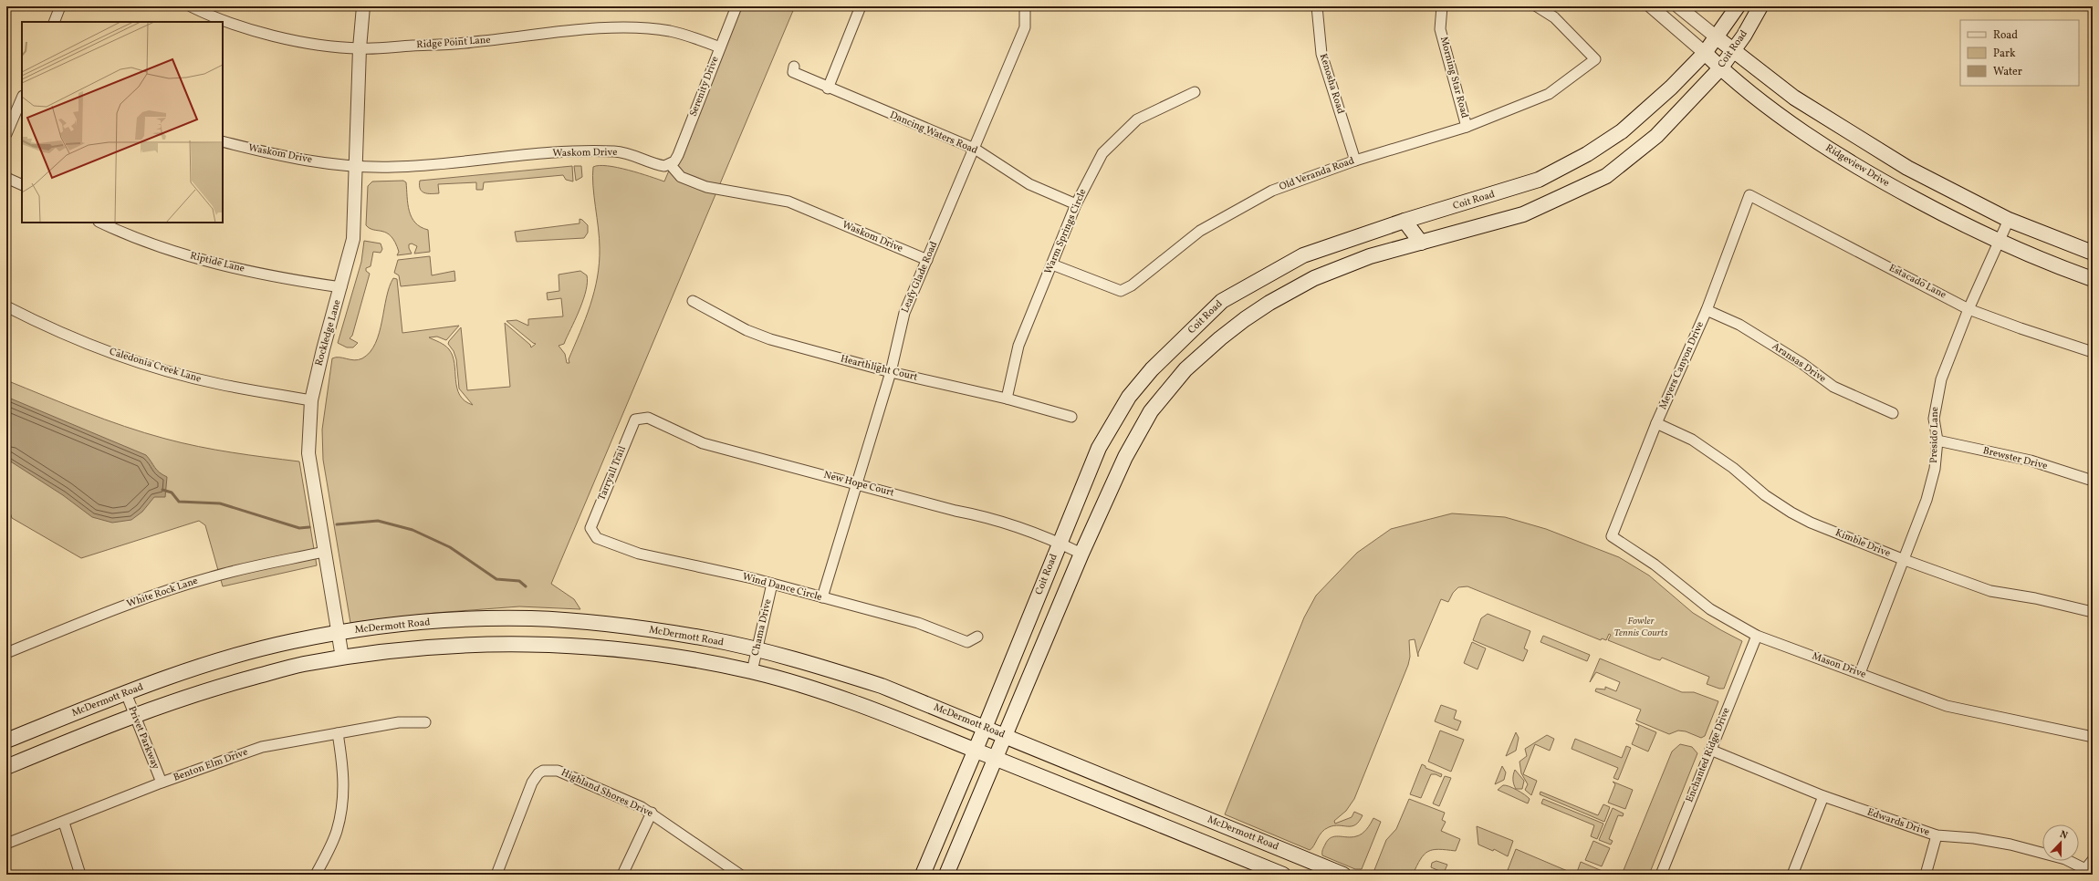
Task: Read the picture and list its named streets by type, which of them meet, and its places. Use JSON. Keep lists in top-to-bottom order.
{
  "streets": {
    "main road": ["Coit Road", "Ridgeview Drive", "McDermott Road"],
    "street": [
      "Ridge Point Lane",
      "Morning Star Road",
      "Kenosha Road",
      "Serenity Drive",
      "Dancing Waters Road",
      "Waskom Drive",
      "Old Veranda Road",
      "Warm Springs Circle",
      "Riptide Lane",
      "Leafy Glade Road",
      "Estacado Lane",
      "Rockledge Lane",
      "Aransas Drive",
      "Caledonia Creek Lane",
      "Meyers Canyon Drive",
      "Hearthlight Court",
      "Presido Lane",
      "Brewster Drive",
      "Tarryall Trail",
      "New Hope Court",
      "Kimble Drive",
      "Wind Dance Circle",
      "White Rock Lane",
      "Chama Drive",
      "Mason Drive",
      "Privet Parkway",
      "Enchanted Ridge Drive",
      "Benton Elm Drive",
      "Highland Shores Drive",
      "Edwards Drive"
    ]
  },
  "crossings": [
    ["Ridge Point Lane", "Serenity Drive"],
    ["Ridge Point Lane", "Rockledge Lane"],
    ["Coit Road", "Ridgeview Drive"],
    ["Coit Road", "New Hope Court"],
    ["Coit Road", "McDermott Road"],
    ["Morning Star Road", "Old Veranda Road"],
    ["Kenosha Road", "Old Veranda Road"],
    ["Serenity Drive", "Waskom Drive"],
    ["Dancing Waters Road", "Warm Springs Circle"],
    ["Dancing Waters Road", "Leafy Glade Road"],
    ["Waskom Drive", "Leafy Glade Road"],
    ["Waskom Drive", "Rockledge Lane"],
    ["Ridgeview Drive", "Presido Lane"],
    ["Old Veranda Road", "Warm Springs Circle"],
    ["Warm Springs Circle", "Hearthlight Court"],
    ["Riptide Lane", "Rockledge Lane"],
    ["Leafy Glade Road", "Hearthlight Court"],
    ["Leafy Glade Road", "New Hope Court"],
    ["Leafy Glade Road", "Wind Dance Circle"],
    ["Estacado Lane", "Meyers Canyon Drive"],
    ["Estacado Lane", "Presido Lane"],
    ["Rockledge Lane", "Caledonia Creek Lane"],
    ["Rockledge Lane", "White Rock Lane"],
    ["Rockledge Lane", "McDermott Road"],
    ["Aransas Drive", "Meyers Canyon Drive"],
    ["Meyers Canyon Drive", "Kimble Drive"],
    ["Meyers Canyon Drive", "Mason Drive"],
    ["Presido Lane", "Brewster Drive"],
    ["Presido Lane", "Kimble Drive"],
    ["Presido Lane", "Mason Drive"],
    ["Tarryall Trail", "New Hope Court"],
    ["Tarryall Trail", "Wind Dance Circle"],
    ["Wind Dance Circle", "Chama Drive"],
    ["McDermott Road", "Chama Drive"],
    ["McDermott Road", "Privet Parkway"],
    ["Mason Drive", "Enchanted Ridge Drive"],
    ["Privet Parkway", "Benton Elm Drive"],
    ["Enchanted Ridge Drive", "Edwards Drive"]
  ],
  "parks": ["Fowler Tennis Courts"],
  "legend": ["Road", "Park", "Water"],
  "north": "top"
}
